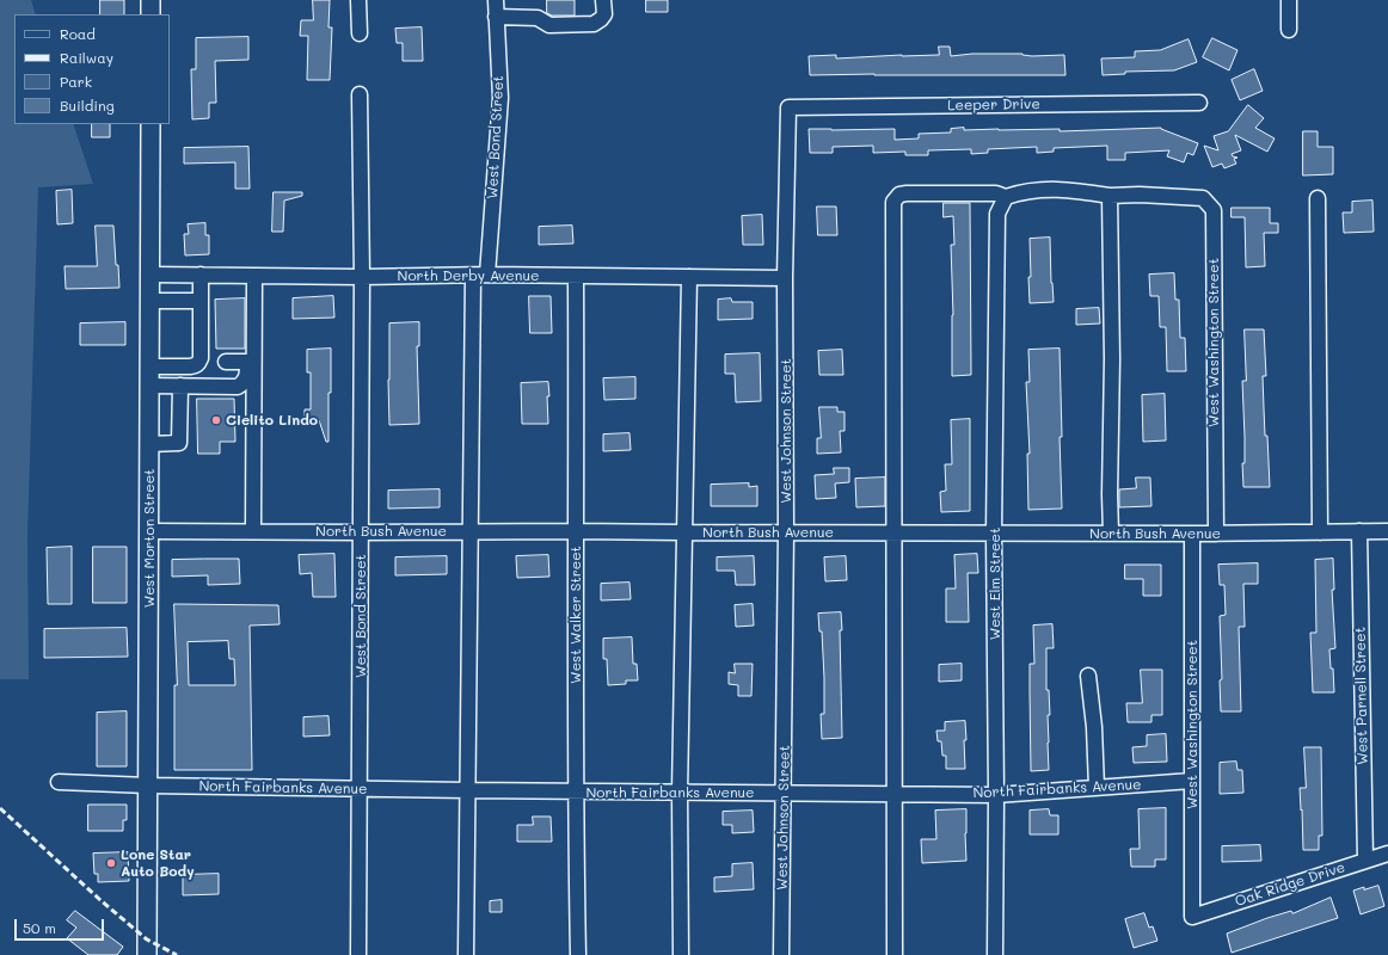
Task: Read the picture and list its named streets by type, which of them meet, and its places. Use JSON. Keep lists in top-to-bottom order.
{
  "streets": {
    "main road": ["West Morton Street"],
    "street": [
      "Leeper Drive",
      "West Bond Street",
      "North Derby Avenue",
      "West Washington Street",
      "West Johnson Street",
      "North Bush Avenue",
      "West Elm Street",
      "West Walker Street",
      "West Parnell Street",
      "North Fairbanks Avenue",
      "Oak Ridge Drive"
    ]
  },
  "crossings": [
    ["Leeper Drive", "West Johnson Street"],
    ["West Bond Street", "North Derby Avenue"],
    ["West Bond Street", "North Bush Avenue"],
    ["West Bond Street", "North Fairbanks Avenue"],
    ["North Derby Avenue", "West Johnson Street"],
    ["North Derby Avenue", "West Morton Street"],
    ["North Derby Avenue", "West Walker Street"],
    ["West Washington Street", "North Bush Avenue"],
    ["West Washington Street", "North Fairbanks Avenue"],
    ["West Washington Street", "Oak Ridge Drive"],
    ["West Johnson Street", "North Bush Avenue"],
    ["West Johnson Street", "North Fairbanks Avenue"],
    ["North Bush Avenue", "West Morton Street"],
    ["North Bush Avenue", "West Elm Street"],
    ["North Bush Avenue", "West Walker Street"],
    ["North Bush Avenue", "West Parnell Street"],
    ["West Morton Street", "North Fairbanks Avenue"],
    ["West Elm Street", "North Fairbanks Avenue"],
    ["West Walker Street", "North Fairbanks Avenue"],
    ["West Parnell Street", "Oak Ridge Drive"]
  ],
  "places": ["Cielito Lindo", "Lone Star Auto Body"],
  "legend": [
    "Road",
    "Railway",
    "Park",
    "Building"
  ],
  "scale_bar": "50 m"
}
